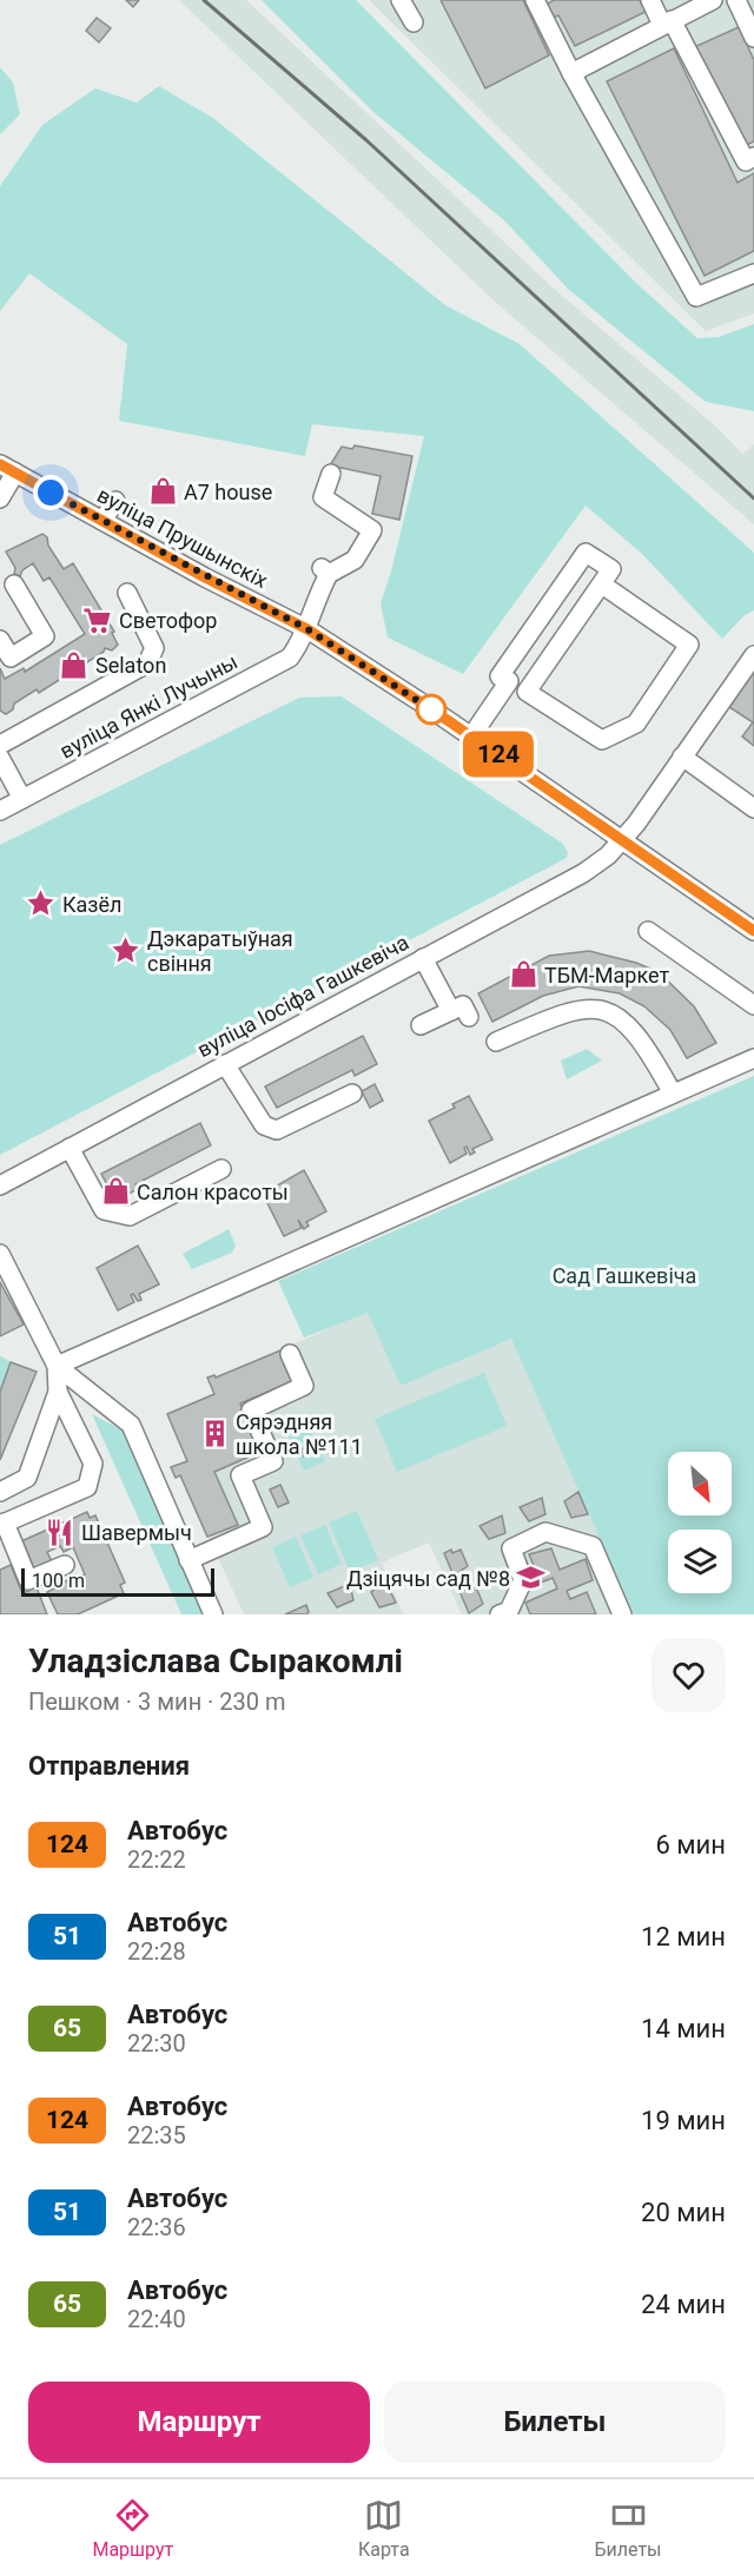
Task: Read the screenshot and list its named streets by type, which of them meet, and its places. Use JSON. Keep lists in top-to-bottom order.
{
  "streets": {
    "street": ["вуліца Прушынскіх", "вуліца Янкі Лучыны", "вуліца Іосіфа Гашкевіча"]
  },
  "crossings": [
    ["вуліца Прушынскіх", "вуліца Янкі Лучыны"],
    ["вуліца Прушынскіх", "вуліца Іосіфа Гашкевіча"]
  ],
  "parks": ["Сад Гашкевіча"],
  "places": {
    "shop": [
      "A7 house",
      "Selaton",
      "ТБМ-Маркет",
      "Салон красоты"
    ],
    "supermarket": ["Светофор"],
    "place": ["Казёл", "Дэкаратыўная свіння"],
    "building": ["Сярэдняя школа №111"],
    "restaurant": ["Шавермыч"],
    "school or university": ["Дзіцячы сад №8"]
  },
  "lines": ["bus line 124"],
  "scale_bar": "100 m",
  "north": "bottom right",
  "page": {
    "on_map": "124",
    "scale": "100 m",
    "heading": [
      ["Уладзіслава Сыракомлі", "Пешком · 3 мин · 230 m"],
      "Отправления"
    ],
    "list": [
      {
        "mark": "124",
        "name": "Автобус",
        "note": "22:22",
        "value": "6 мин"
      },
      {
        "mark": "51",
        "name": "Автобус",
        "note": "22:28",
        "value": "12 мин"
      },
      {
        "mark": "65",
        "name": "Автобус",
        "note": "22:30",
        "value": "14 мин"
      },
      {
        "mark": "124",
        "name": "Автобус",
        "note": "22:35",
        "value": "19 мин"
      },
      {
        "mark": "51",
        "name": "Автобус",
        "note": "22:36",
        "value": "20 мин"
      },
      {
        "mark": "65",
        "name": "Автобус",
        "note": "22:40",
        "value": "24 мин"
      }
    ],
    "buttons": ["Маршрут", "Билеты"],
    "tabs": ["Маршрут", "Карта", "Билеты"]
  }
}
